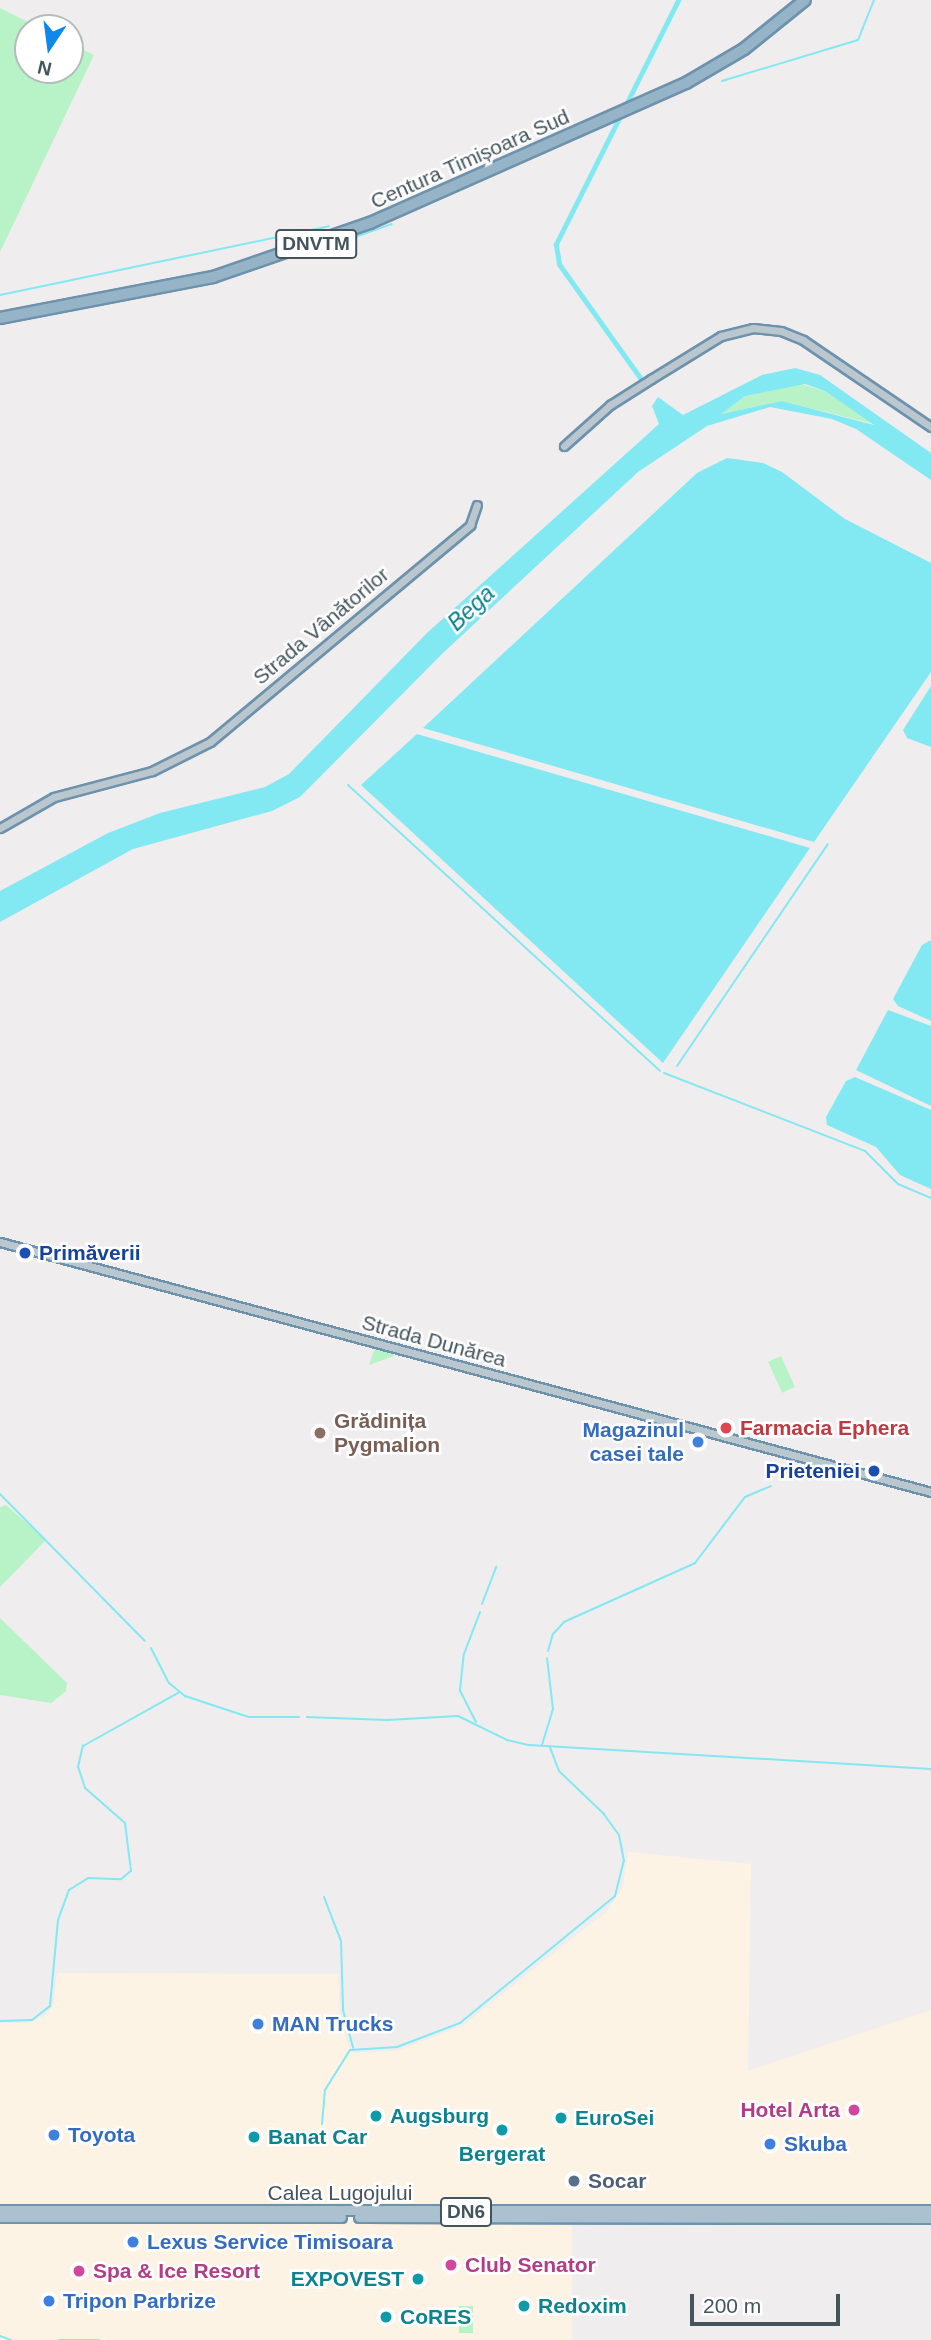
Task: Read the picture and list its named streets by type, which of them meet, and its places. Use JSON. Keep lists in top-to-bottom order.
{
  "streets": {
    "highway": ["Centura Timișoara Sud", "DNVTM"],
    "main road": ["Calea Lugojului", "DN6"],
    "street": ["Strada Vânătorilor", "Strada Dunărea"]
  },
  "water": ["Bega"],
  "places": [
    "Primăverii",
    "Farmacia Ephera",
    "Grădinița Pygmalion",
    "Magazinul casei tale",
    "Prieteniei",
    "MAN Trucks",
    "Hotel Arta",
    "Augsburg",
    "EuroSei",
    "Bergerat",
    "Toyota",
    "Banat Car",
    "Skuba",
    "Socar",
    "Lexus Service Timisoara",
    "Club Senator",
    "Spa & Ice Resort",
    "EXPOVEST",
    "Tripon Parbrize",
    "Redoxim",
    "CoRES"
  ],
  "scale_bar": "200 m",
  "north": "bottom"
}
